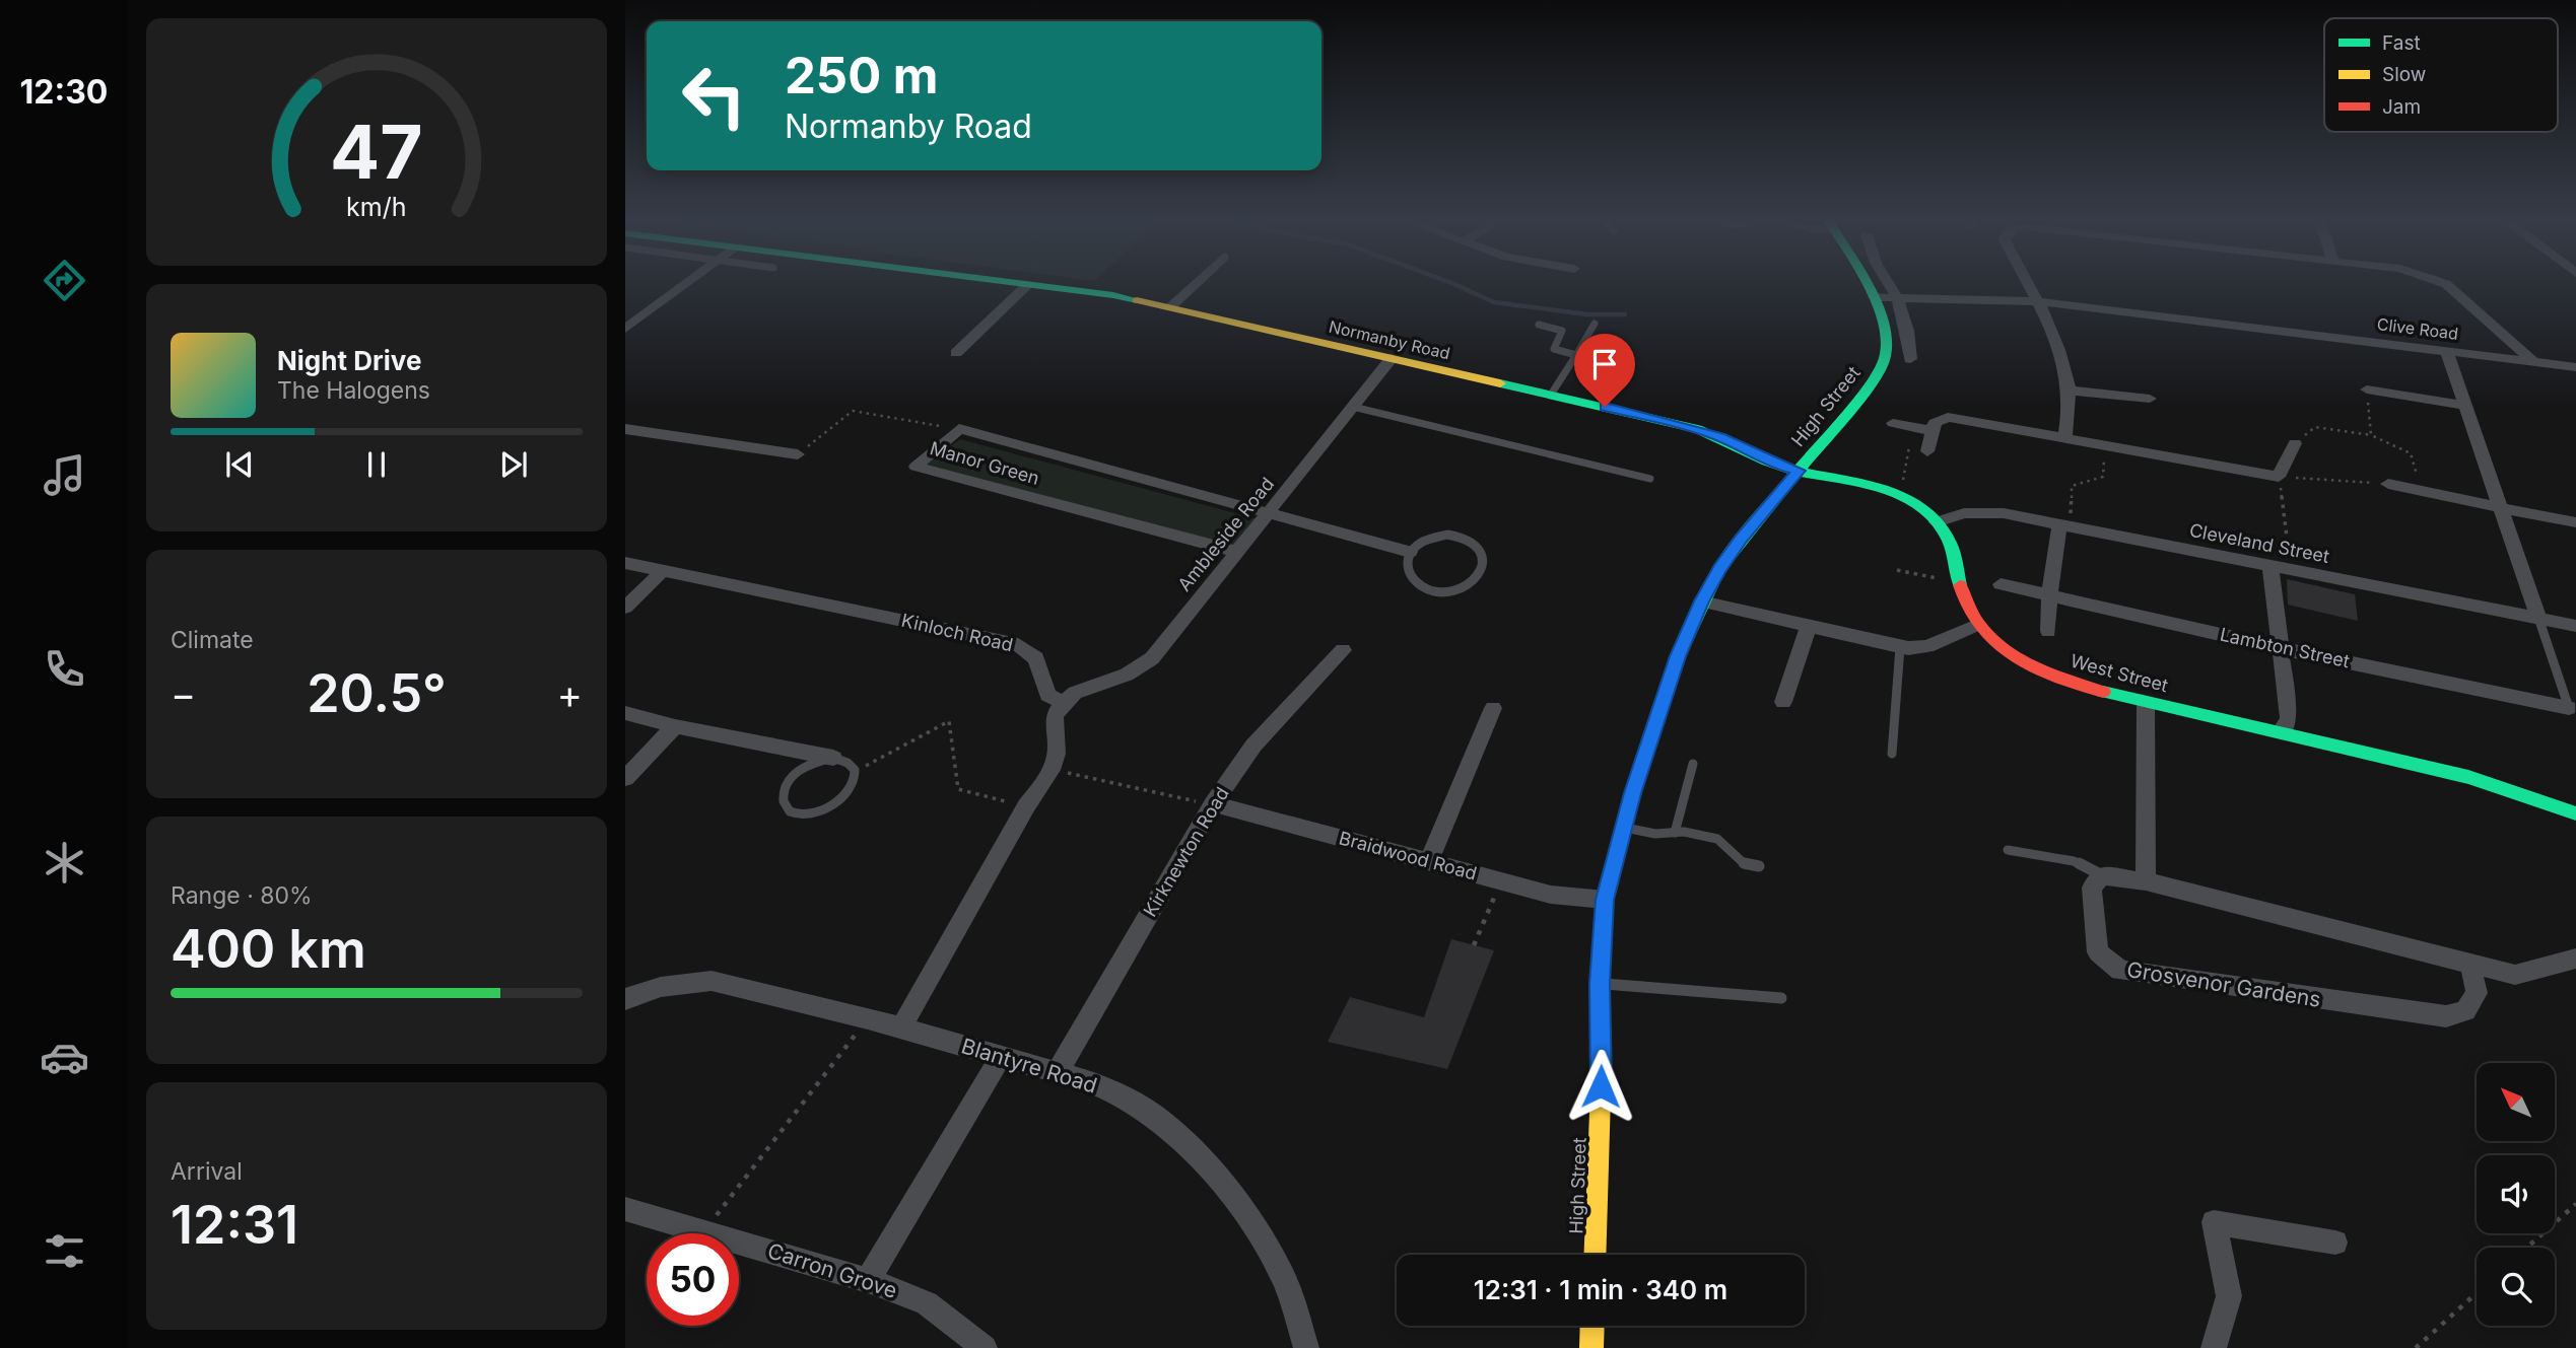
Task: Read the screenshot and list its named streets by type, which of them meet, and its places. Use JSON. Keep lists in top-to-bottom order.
{
  "streets": {
    "street": [
      "Clive Road",
      "Normanby Road",
      "High Street",
      "Manor Green",
      "Ambleside Road",
      "Cleveland Street",
      "Kinloch Road",
      "Lambton Street",
      "West Street",
      "Kirknewton Road",
      "Braidwood Road",
      "Grosvenor Gardens",
      "Blantyre Road",
      "Carron Grove"
    ]
  },
  "crossings": [
    ["Clive Road", "High Street"],
    ["Normanby Road", "High Street"],
    ["Normanby Road", "Ambleside Road"],
    ["Normanby Road", "Cleveland Street"],
    ["High Street", "Braidwood Road"],
    ["Manor Green", "Ambleside Road"],
    ["Ambleside Road", "Kinloch Road"],
    ["Kirknewton Road", "Braidwood Road"],
    ["Kirknewton Road", "Blantyre Road"]
  ],
  "legend": ["Fast", "Slow", "Jam"],
  "north": "top left",
  "page": {
    "tabs": "12:30",
    "turn": ["250 m", "Normanby Road"],
    "song": ["Night Drive", "The Halogens"],
    "tile": [
      "Climate",
      ["Range · 80%", "400 km"],
      ["Arrival", "12:31"]
    ],
    "heat": ["−", "20.5°", "+"],
    "limit": "50",
    "trip": "12:31 · 1 min · 340 m",
    "gauge": ["47", "km/h"]
  }
}
